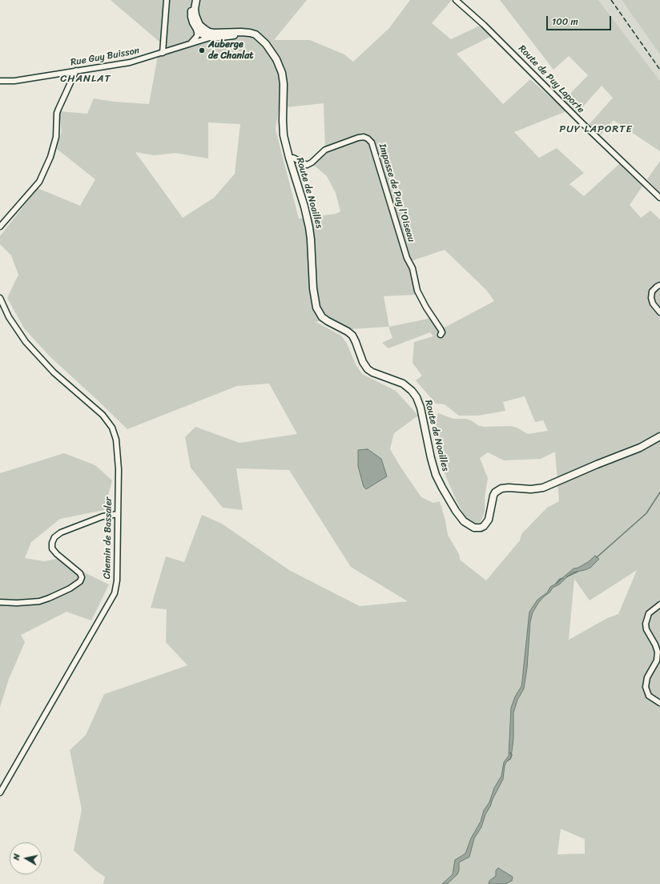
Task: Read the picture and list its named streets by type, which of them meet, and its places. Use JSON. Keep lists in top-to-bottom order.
{
  "streets": {
    "main road": ["Route de Noailles"],
    "street": [
      "Rue Guy Buisson",
      "Route de Puy Laporte",
      "Impasse de Puy l'Oiseau",
      "Chemin de Bassaler"
    ]
  },
  "crossings": [
    ["Rue Guy Buisson", "Route de Noailles"],
    ["Route de Noailles", "Impasse de Puy l'Oiseau"]
  ],
  "districts": ["CHANLAT", "PUY LAPORTE"],
  "places": ["Auberge de Chanlat"],
  "scale_bar": "100 m",
  "north": "left"
}
